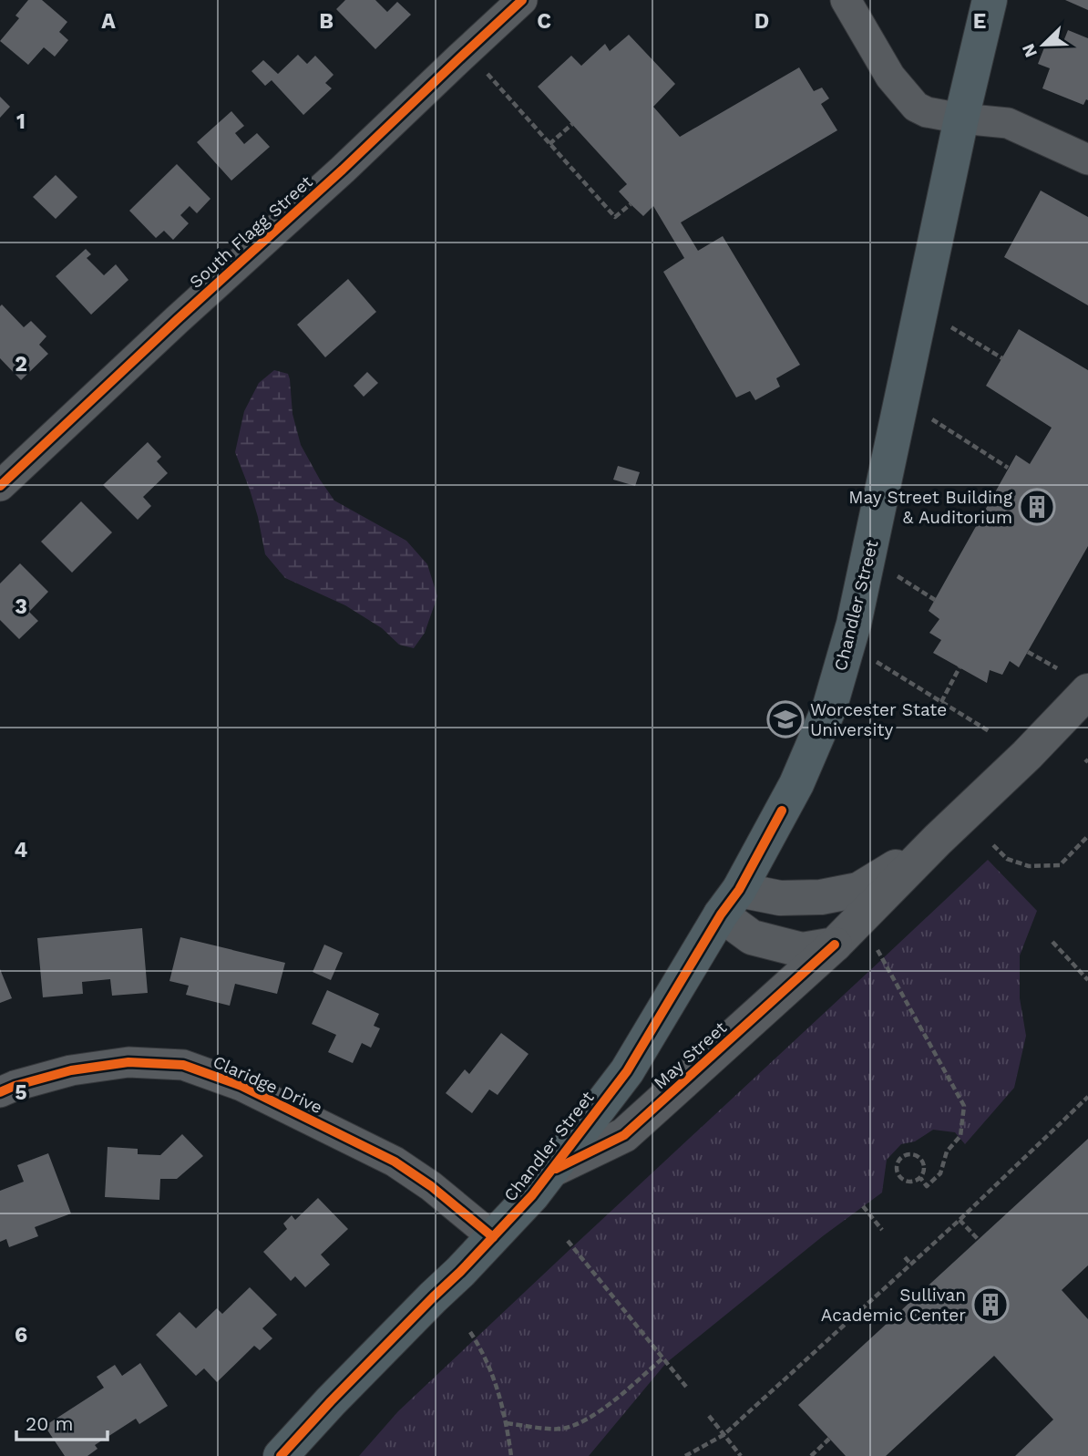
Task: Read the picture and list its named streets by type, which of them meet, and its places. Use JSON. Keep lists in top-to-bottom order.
{
  "streets": {
    "main road": ["Chandler Street"],
    "street": ["South Flagg Street", "May Street", "Claridge Drive"]
  },
  "crossings": [
    ["Chandler Street", "May Street"],
    ["Chandler Street", "Claridge Drive"]
  ],
  "places": {
    "building": ["May Street Building & Auditorium", "Sullivan Academic Center"],
    "school or university": ["Worcester State University"]
  },
  "scale_bar": "20 m",
  "north": "bottom left",
  "grid": {
    "columns": [
      "A",
      "B",
      "C",
      "D",
      "E"
    ],
    "rows": [
      "1",
      "2",
      "3",
      "4",
      "5",
      "6"
    ]
  }
}
